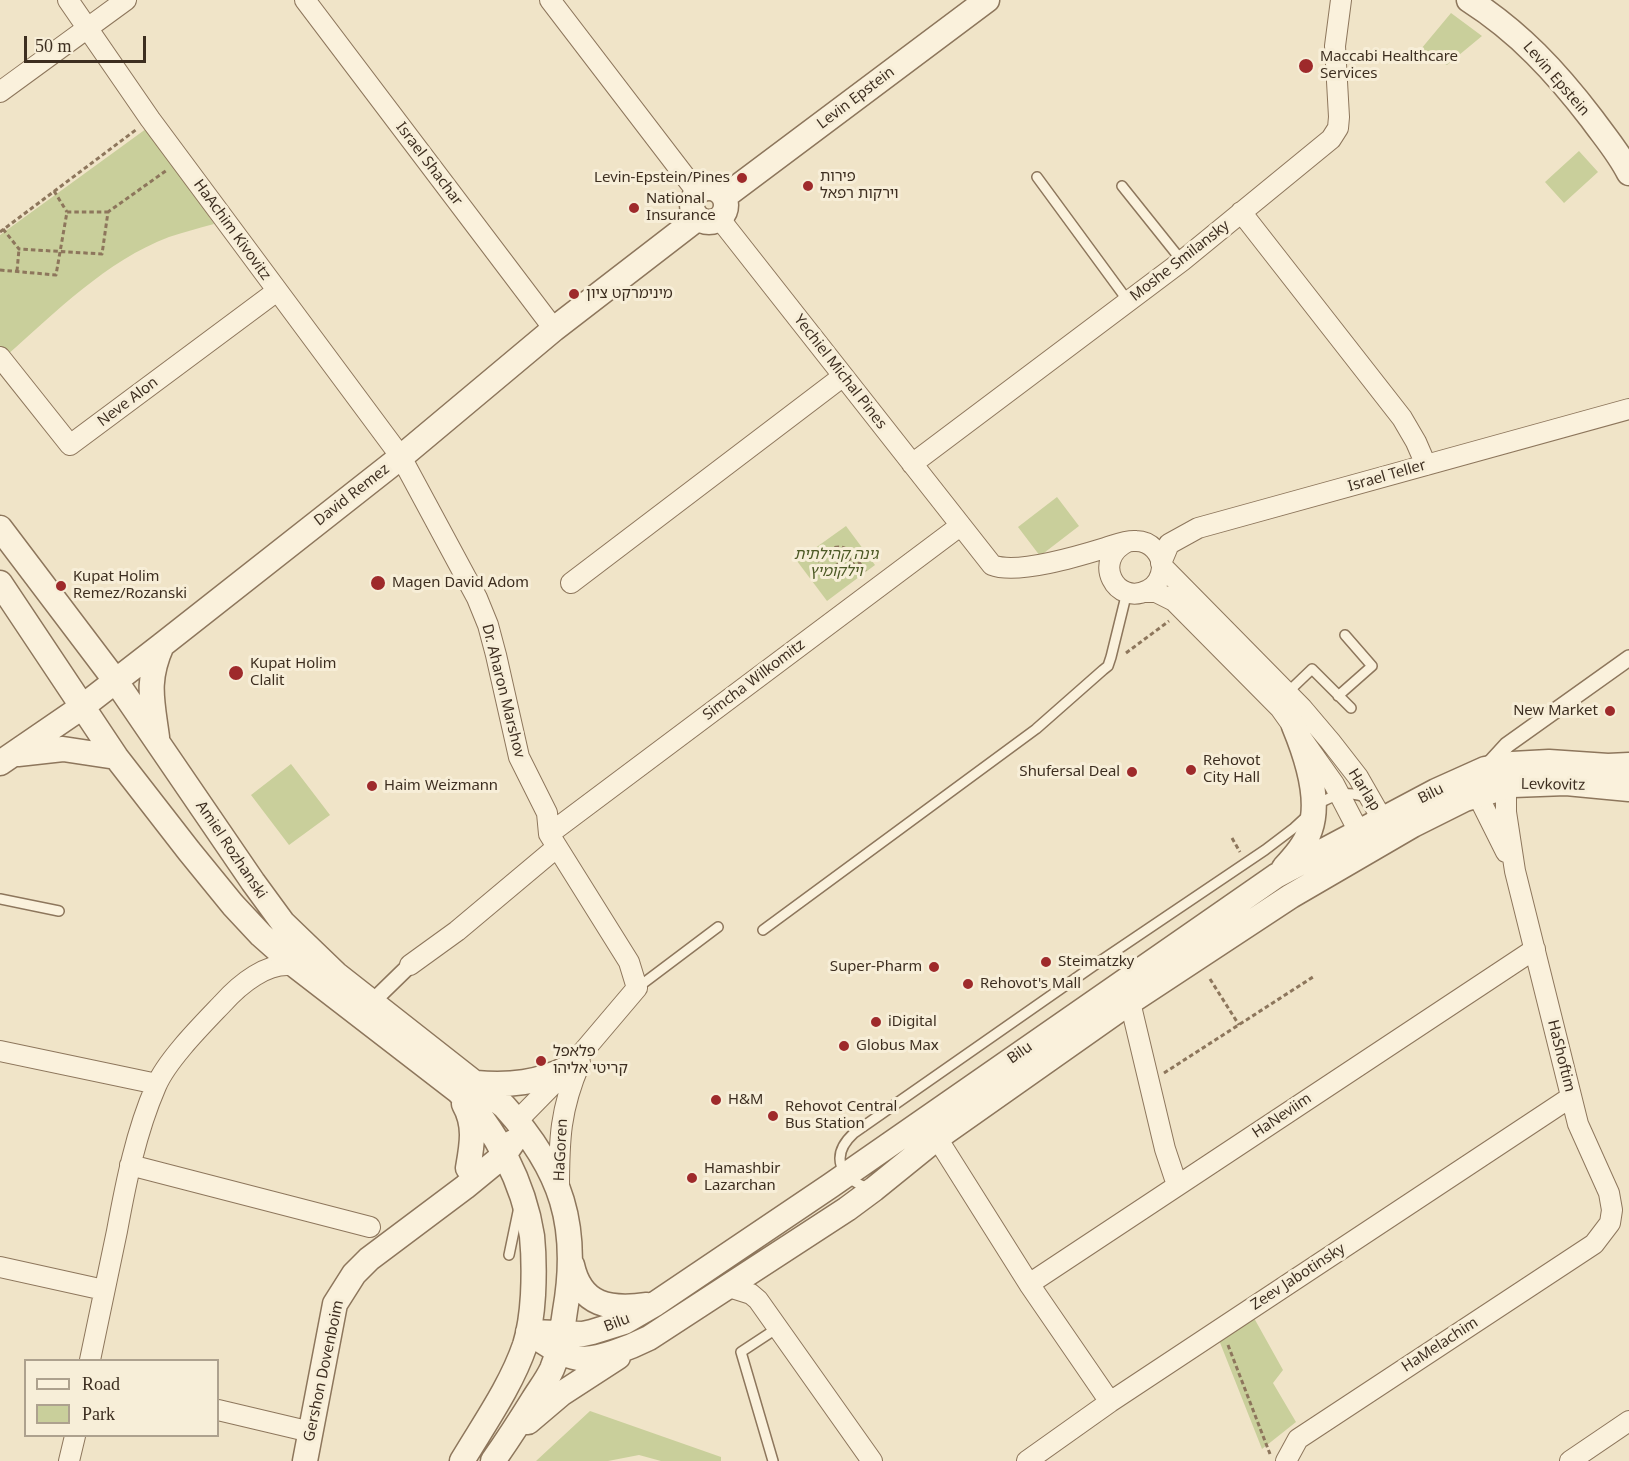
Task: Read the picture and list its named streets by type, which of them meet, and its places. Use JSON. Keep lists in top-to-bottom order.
{
  "streets": {
    "street": [
      "Levin Epstein",
      "Israel Shachar",
      "HaAchim Kivovitz",
      "Moshe Smilansky",
      "Yechiel Michal Pines",
      "Neve Alon",
      "Israel Teller",
      "David Remez",
      "Simcha Wilkomitz",
      "Dr. Aharon Marshov",
      "Levkovitz",
      "Harlap",
      "Bilu",
      "Amiel Rozhanski",
      "HaShoftim",
      "HaNeviim",
      "HaGoren",
      "Zeev Jabotinsky",
      "HaMelachim",
      "Gershon Dovenboim"
    ]
  },
  "crossings": [
    ["Levin Epstein", "Yechiel Michal Pines"],
    ["Levin Epstein", "David Remez"],
    ["Israel Shachar", "David Remez"],
    ["HaAchim Kivovitz", "Neve Alon"],
    ["HaAchim Kivovitz", "David Remez"],
    ["HaAchim Kivovitz", "Dr. Aharon Marshov"],
    ["Moshe Smilansky", "Yechiel Michal Pines"],
    ["Yechiel Michal Pines", "David Remez"],
    ["Yechiel Michal Pines", "Simcha Wilkomitz"],
    ["Israel Teller", "Harlap"],
    ["David Remez", "Dr. Aharon Marshov"],
    ["David Remez", "Amiel Rozhanski"],
    ["Simcha Wilkomitz", "Dr. Aharon Marshov"],
    ["Simcha Wilkomitz", "Amiel Rozhanski"],
    ["Dr. Aharon Marshov", "HaGoren"],
    ["Levkovitz", "Bilu"],
    ["Levkovitz", "HaShoftim"],
    ["Harlap", "Bilu"],
    ["Bilu", "Amiel Rozhanski"],
    ["Bilu", "HaShoftim"],
    ["Amiel Rozhanski", "HaGoren"],
    ["Amiel Rozhanski", "Gershon Dovenboim"],
    ["HaShoftim", "HaNeviim"],
    ["HaShoftim", "Zeev Jabotinsky"],
    ["HaShoftim", "HaMelachim"],
    ["HaGoren", "Gershon Dovenboim"]
  ],
  "parks": ["גינה קהילתית וילקומיץ"],
  "places": [
    "Maccabi Healthcare Services",
    "Levin-Epstein/Pines",
    "פירות וירקות רפאל",
    "National Insurance",
    "מינימרקט ציון",
    "Magen David Adom",
    "Kupat Holim Remez/Rozanski",
    "Kupat Holim Clalit",
    "New Market",
    "Rehovot City Hall",
    "Shufersal Deal",
    "Haim Weizmann",
    "Steimatzky",
    "Super-Pharm",
    "Rehovot's Mall",
    "iDigital",
    "Globus Max",
    "פלאפל קריטי אליהו",
    "H&M",
    "Rehovot Central Bus Station",
    "Hamashbir Lazarchan"
  ],
  "legend": ["Road", "Park"],
  "scale_bar": "50 m"
}
